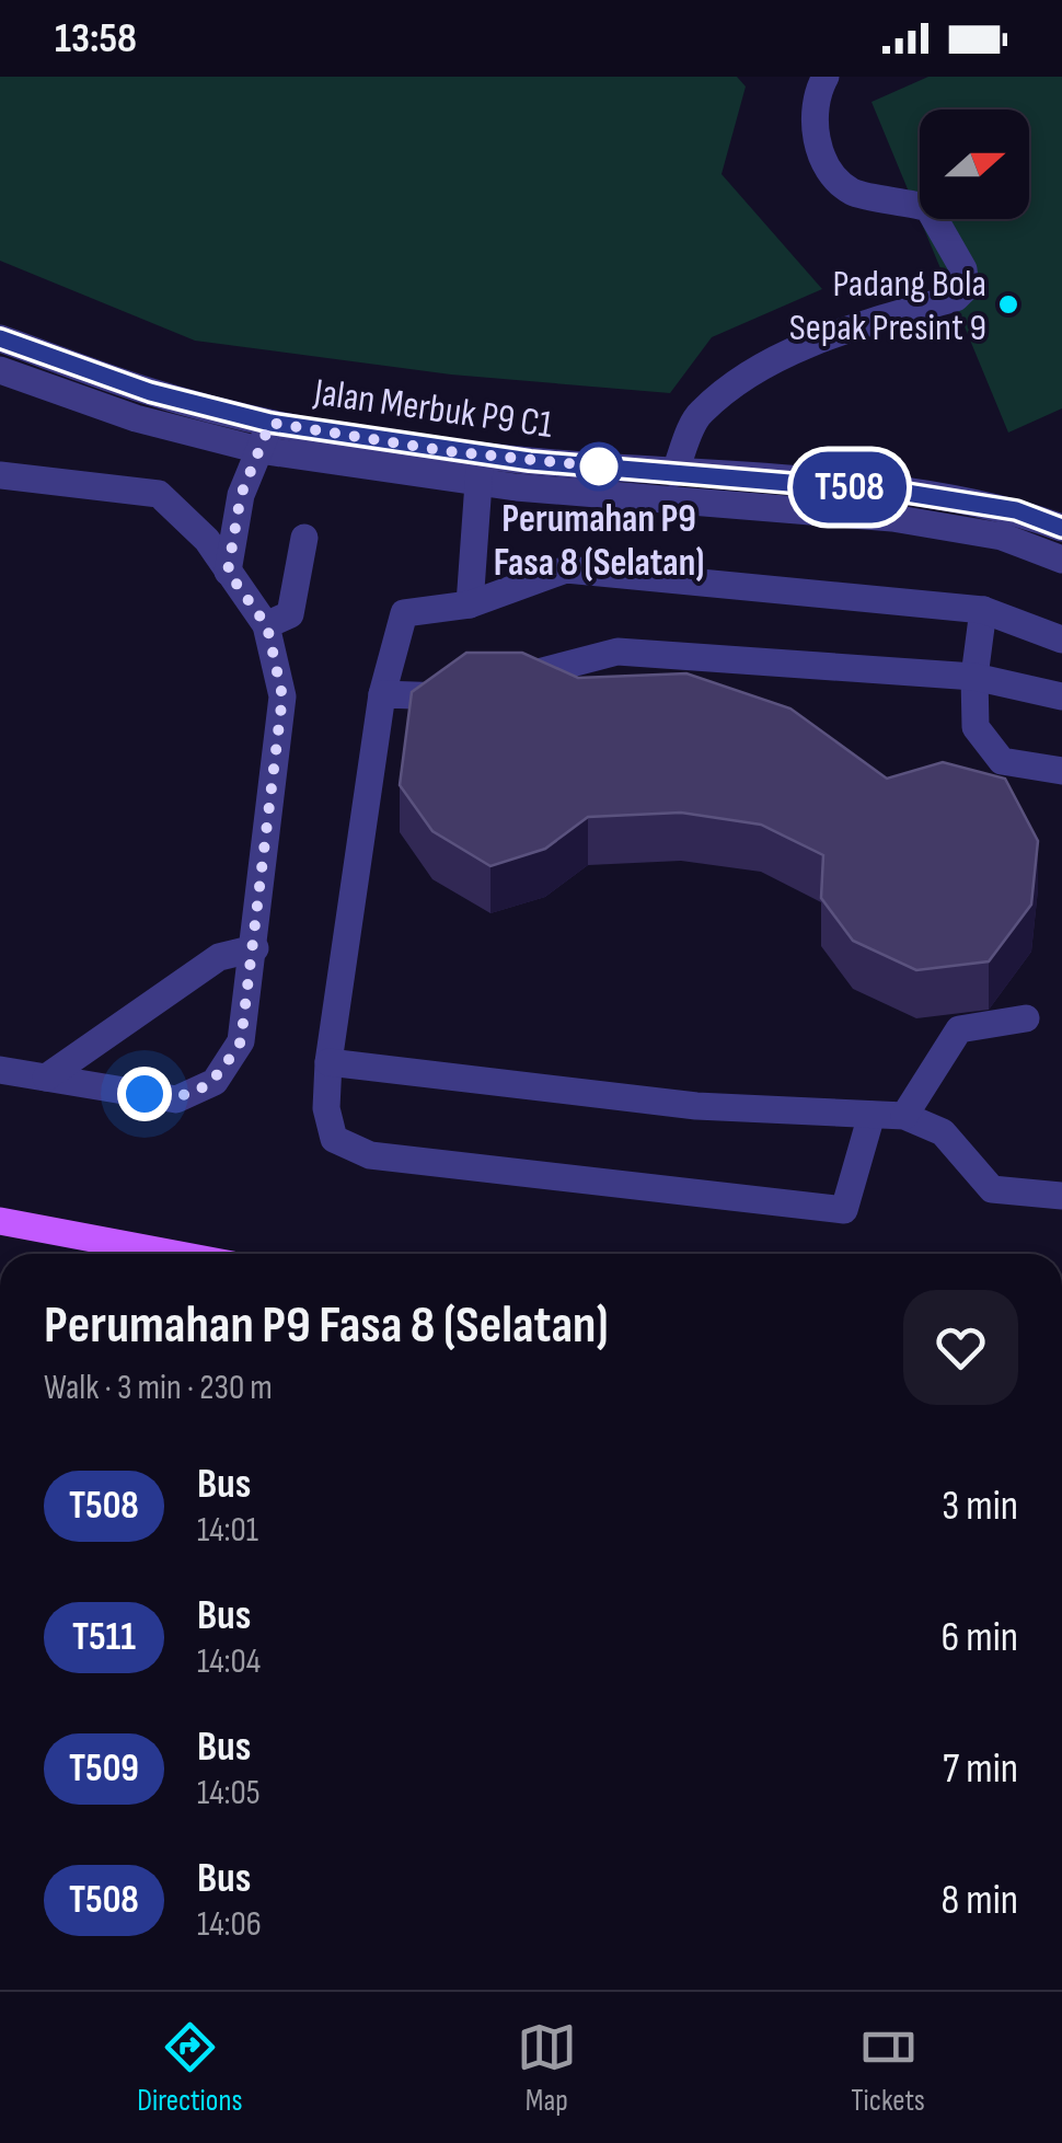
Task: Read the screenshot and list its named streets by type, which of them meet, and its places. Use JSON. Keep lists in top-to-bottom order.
{
  "streets": {
    "street": ["Jalan Merbuk P9 C1"]
  },
  "places": ["Padang Bola Sepak Presint 9", "Perumahan P9 Fasa 8 (Selatan)"],
  "lines": ["bus line T508"],
  "north": "right",
  "page": {
    "status": "13:58",
    "on_map": "T508",
    "heading": ["Perumahan P9 Fasa 8 (Selatan)", "Walk · 3 min · 230 m"],
    "list": [
      {
        "mark": "T508",
        "name": "Bus",
        "note": "14:01",
        "value": "3 min"
      },
      {
        "mark": "T511",
        "name": "Bus",
        "note": "14:04",
        "value": "6 min"
      },
      {
        "mark": "T509",
        "name": "Bus",
        "note": "14:05",
        "value": "7 min"
      },
      {
        "mark": "T508",
        "name": "Bus",
        "note": "14:06",
        "value": "8 min"
      }
    ],
    "tabs": ["Directions", "Map", "Tickets"]
  }
}
